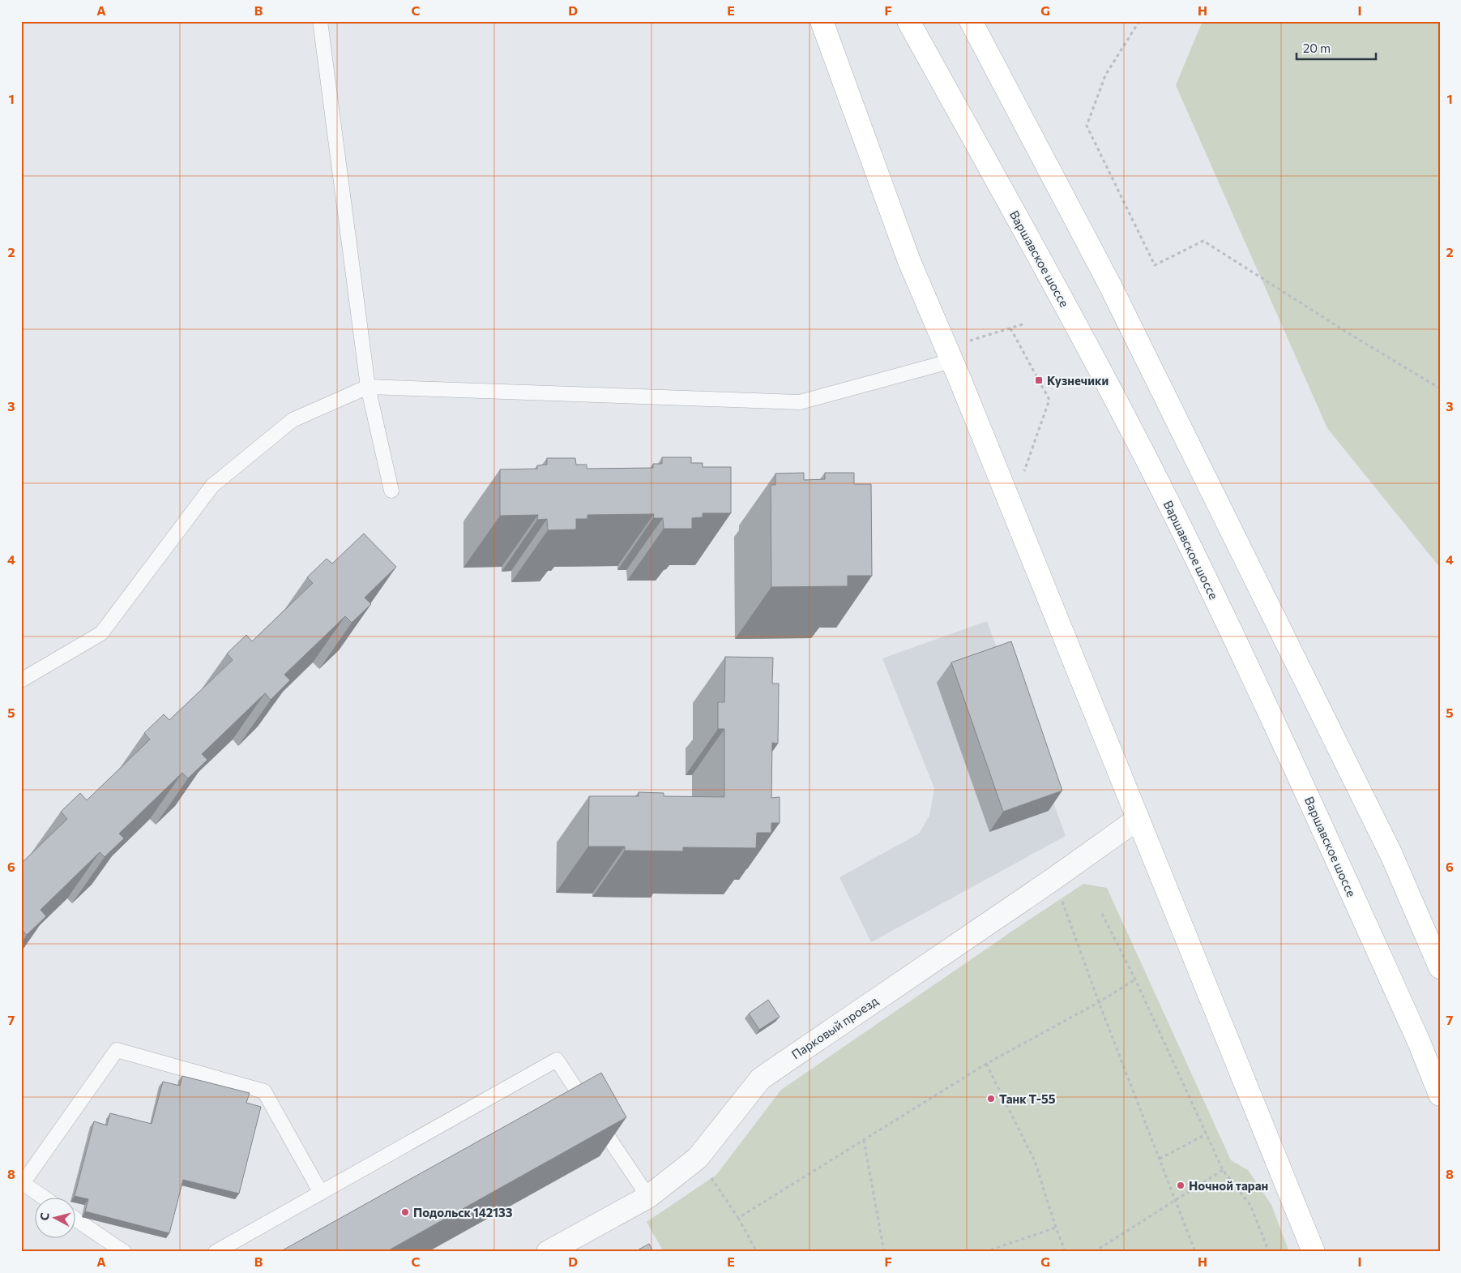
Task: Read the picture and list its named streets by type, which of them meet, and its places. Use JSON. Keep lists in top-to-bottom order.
{
  "streets": {
    "main road": ["Варшавское шоссе"],
    "street": ["Парковый проезд"]
  },
  "places": {
    "transit": ["Кузнечики"],
    "other": ["Танк Т-55", "Ночной таран", "Подольск 142133"]
  },
  "scale_bar": "20 m",
  "north": "left",
  "grid": {
    "columns": [
      "A",
      "B",
      "C",
      "D",
      "E",
      "F",
      "G",
      "H",
      "I"
    ],
    "rows": [
      "1",
      "2",
      "3",
      "4",
      "5",
      "6",
      "7",
      "8"
    ]
  }
}
